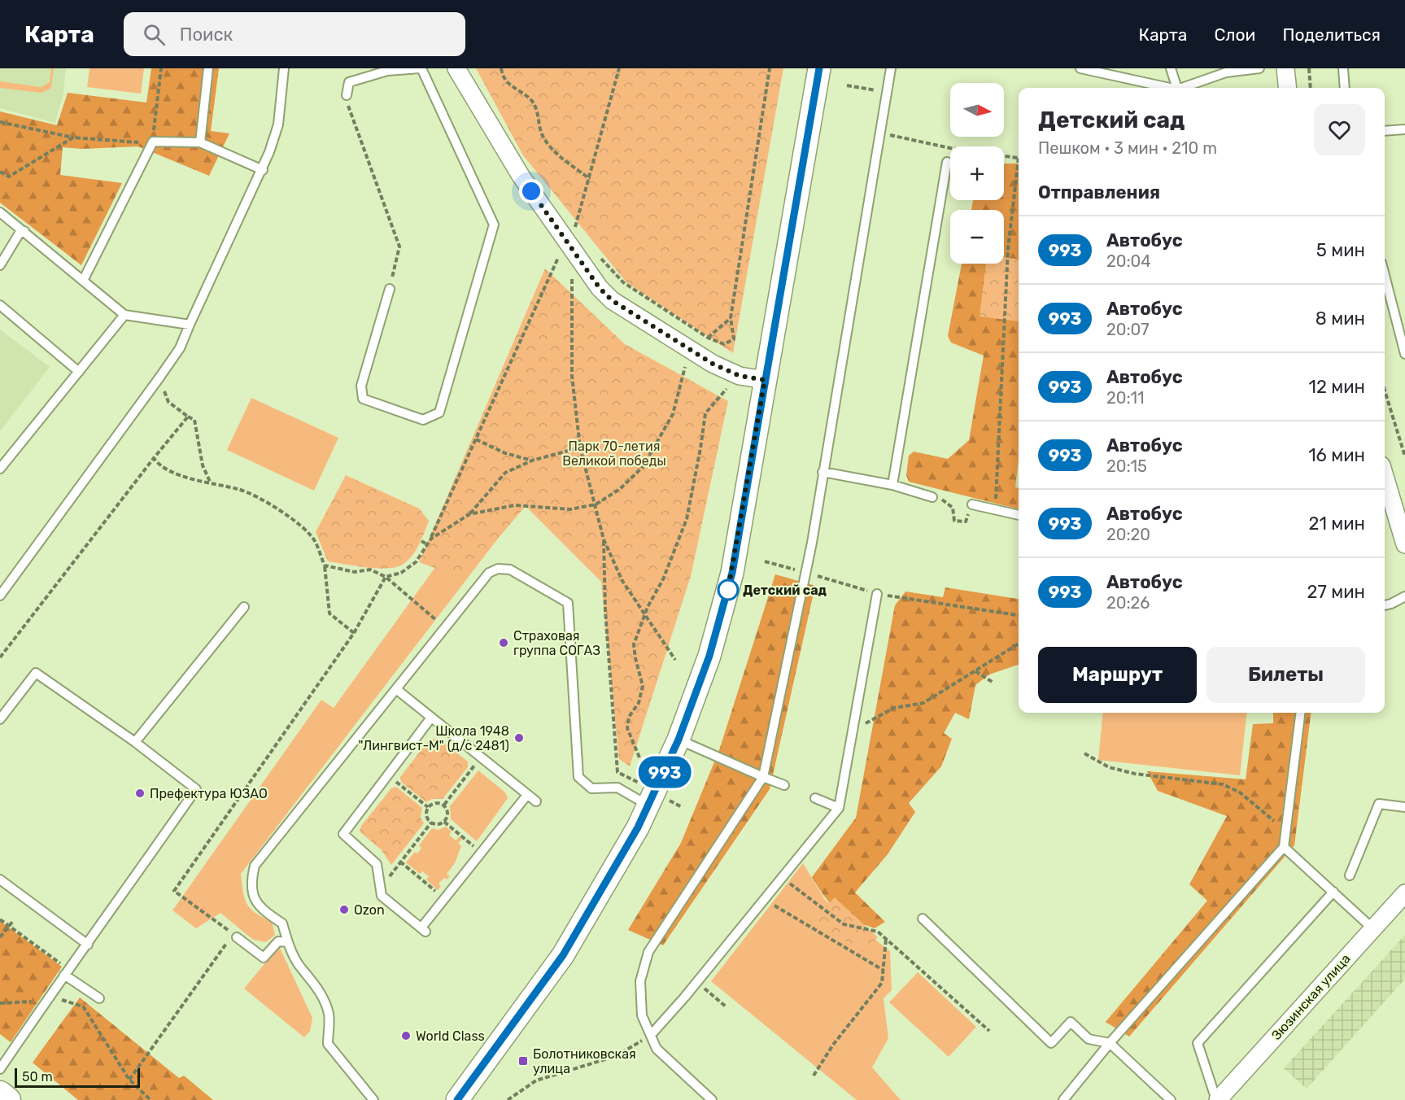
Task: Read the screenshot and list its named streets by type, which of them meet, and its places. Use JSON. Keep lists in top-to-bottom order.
{
  "streets": {
    "street": ["Зюзинская улица"]
  },
  "parks": ["Парк 70-летия Великой победы"],
  "places": {
    "other": [
      "Детский сад",
      "Страховая группа СОГАЗ",
      "Школа 1948 \"Лингвист-М\" (д/с 2481)",
      "Префектура ЮЗАО",
      "Ozon",
      "World Class"
    ],
    "transit": ["Болотниковская улица"]
  },
  "lines": ["bus line 993"],
  "scale_bar": "50 m",
  "north": "right",
  "page": {
    "header": "Карта",
    "search": "Поиск",
    "nav": ["Карта", "Слои", "Поделиться"],
    "on_map": "993",
    "map_buttons": ["+", "−"],
    "heading": [
      ["Детский сад", "Пешком · 3 мин · 210 m"],
      "Отправления"
    ],
    "list": [
      {
        "mark": "993",
        "name": "Автобус",
        "note": "20:04",
        "value": "5 мин"
      },
      {
        "mark": "993",
        "name": "Автобус",
        "note": "20:07",
        "value": "8 мин"
      },
      {
        "mark": "993",
        "name": "Автобус",
        "note": "20:11",
        "value": "12 мин"
      },
      {
        "mark": "993",
        "name": "Автобус",
        "note": "20:15",
        "value": "16 мин"
      },
      {
        "mark": "993",
        "name": "Автобус",
        "note": "20:20",
        "value": "21 мин"
      },
      {
        "mark": "993",
        "name": "Автобус",
        "note": "20:26",
        "value": "27 мин"
      }
    ],
    "buttons": ["Маршрут", "Билеты"],
    "scale": "50 m"
  }
}
